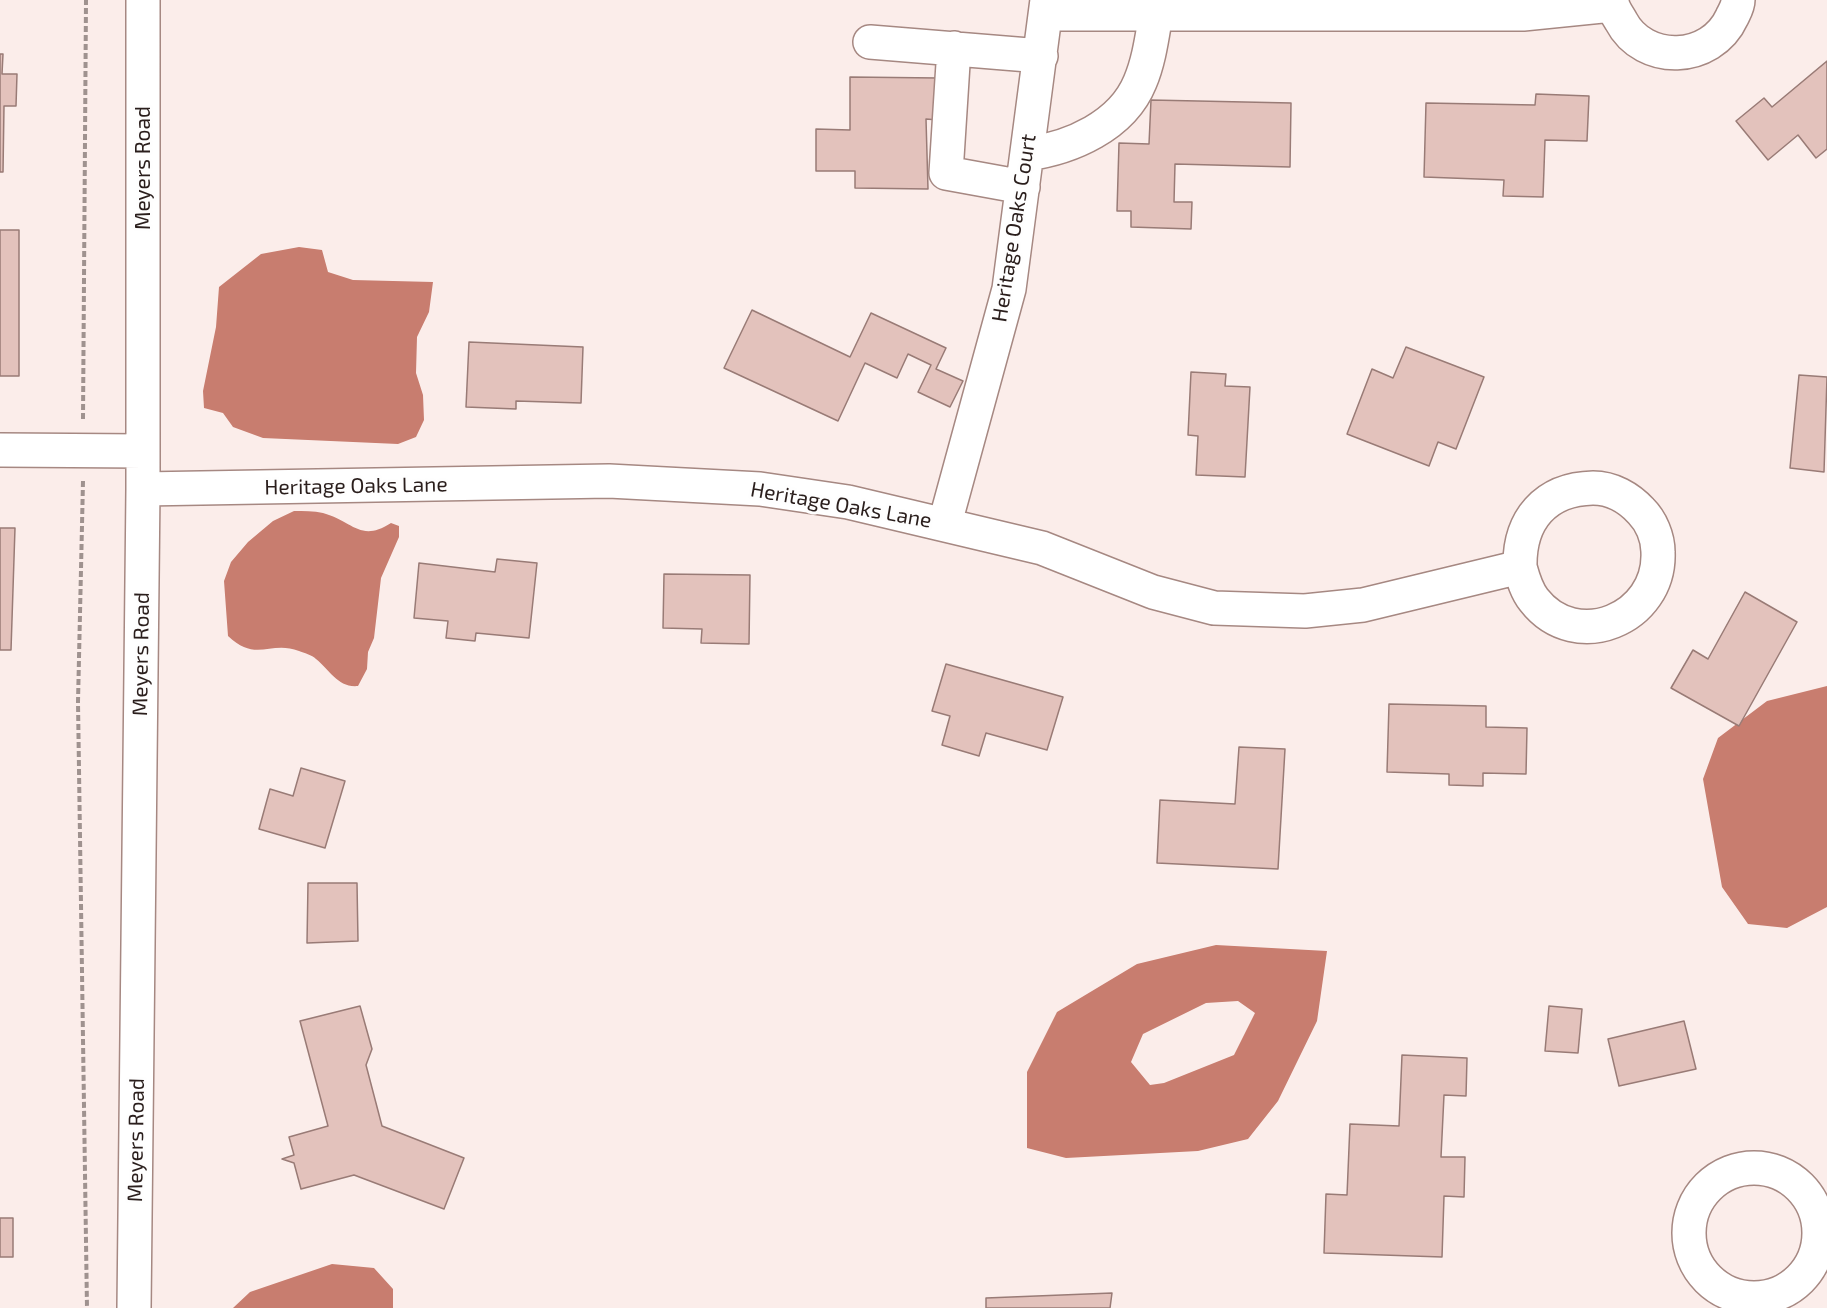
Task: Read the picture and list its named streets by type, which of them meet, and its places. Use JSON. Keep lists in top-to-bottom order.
{
  "streets": {
    "street": ["Meyers Road", "Heritage Oaks Court", "Heritage Oaks Lane"]
  },
  "crossings": [
    ["Meyers Road", "Heritage Oaks Lane"],
    ["Heritage Oaks Court", "Heritage Oaks Lane"]
  ]
}
